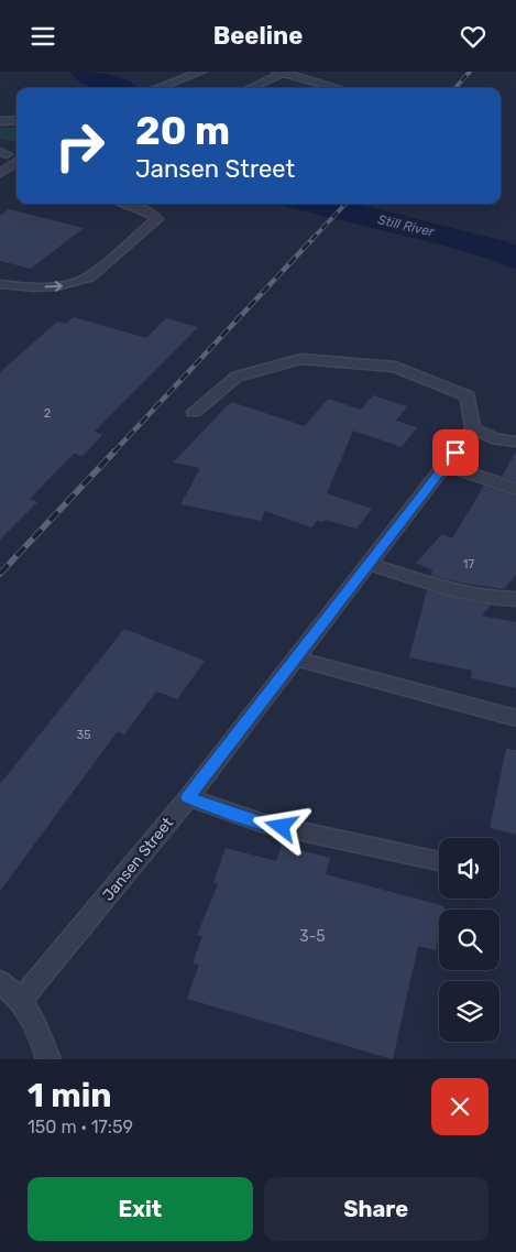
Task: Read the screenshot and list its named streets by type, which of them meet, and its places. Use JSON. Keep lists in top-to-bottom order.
{
  "streets": {
    "street": ["Jansen Street"]
  },
  "water": ["Still River"],
  "house_numbers": [
    "2",
    "17",
    "35",
    "3-5"
  ],
  "page": {
    "header": "Beeline",
    "turn": ["20 m", "Jansen Street"],
    "heading": ["1 min", "150 m · 17:59"],
    "buttons": ["Exit", "Share"]
  }
}
